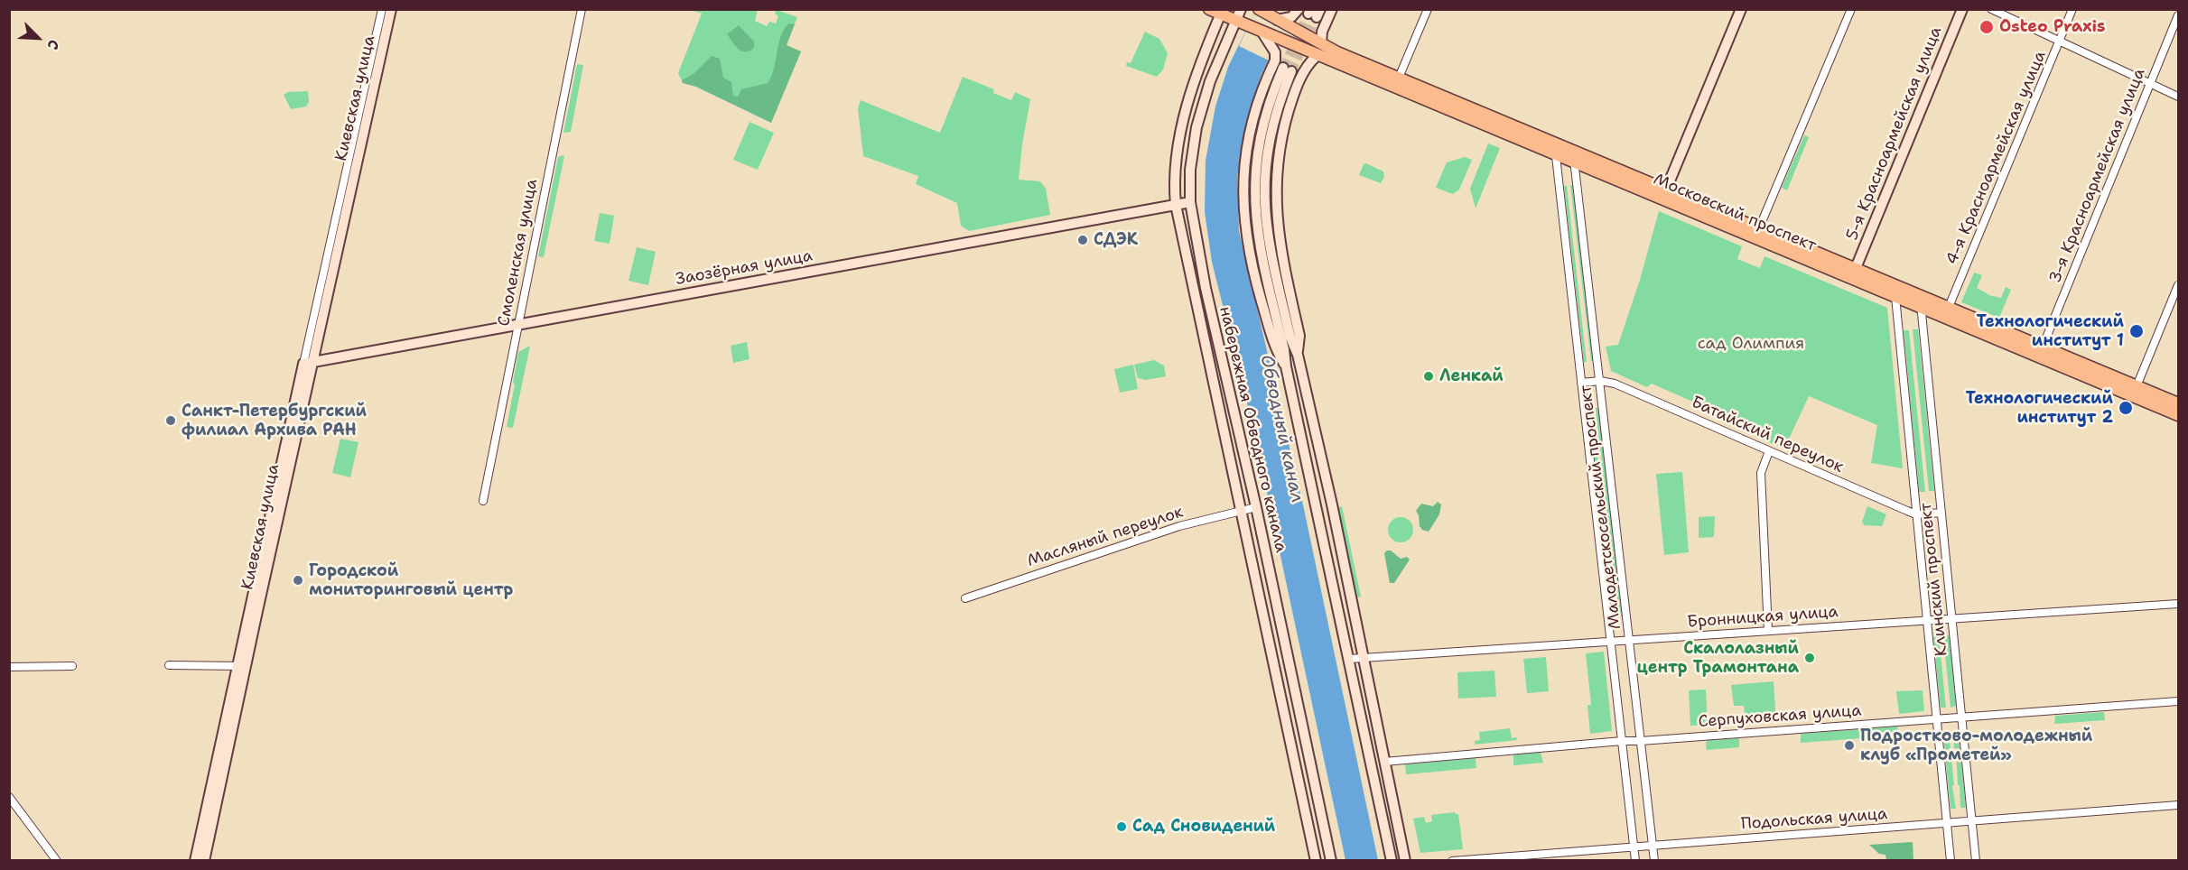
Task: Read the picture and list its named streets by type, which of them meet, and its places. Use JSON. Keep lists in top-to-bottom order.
{
  "streets": {
    "main road": [
      "Киевская улица",
      "5-я Красноармейская улица",
      "Московский проспект",
      "Заозёрная улица",
      "набережная Обводного канала"
    ],
    "street": [
      "4-я Красноармейская улица",
      "3-я Красноармейская улица",
      "Смоленская улица",
      "Батайский переулок",
      "Малодетскосельский проспект",
      "Масляный переулок",
      "Клинский проспект",
      "Бронницкая улица",
      "Серпуховская улица",
      "Подольская улица"
    ]
  },
  "crossings": [
    ["Киевская улица", "Заозёрная улица"],
    ["5-я Красноармейская улица", "Московский проспект"],
    ["4-я Красноармейская улица", "Московский проспект"],
    ["3-я Красноармейская улица", "Московский проспект"],
    ["Московский проспект", "набережная Обводного канала"],
    ["Московский проспект", "Малодетскосельский проспект"],
    ["Московский проспект", "Клинский проспект"],
    ["Смоленская улица", "Заозёрная улица"],
    ["Заозёрная улица", "набережная Обводного канала"],
    ["набережная Обводного канала", "Масляный переулок"],
    ["Батайский переулок", "Малодетскосельский проспект"],
    ["Батайский переулок", "Клинский проспект"],
    ["Малодетскосельский проспект", "Бронницкая улица"],
    ["Малодетскосельский проспект", "Серпуховская улица"],
    ["Малодетскосельский проспект", "Подольская улица"],
    ["Клинский проспект", "Бронницкая улица"],
    ["Клинский проспект", "Серпуховская улица"],
    ["Клинский проспект", "Подольская улица"]
  ],
  "water": ["Обводный канал"],
  "parks": ["сад Олимпия"],
  "places": [
    "Osteo Praxis",
    "СДЭК",
    "Технологический институт 1",
    "Ленкай",
    "Технологический институт 2",
    "Санкт-Петербургский филиал Архива РАН",
    "Городской мониторинговый центр",
    "Скалолазный центр Трамонтана",
    "Подростково-молодежный клуб «Прометей»",
    "Сад Сновидений"
  ],
  "north": "bottom right"
}
